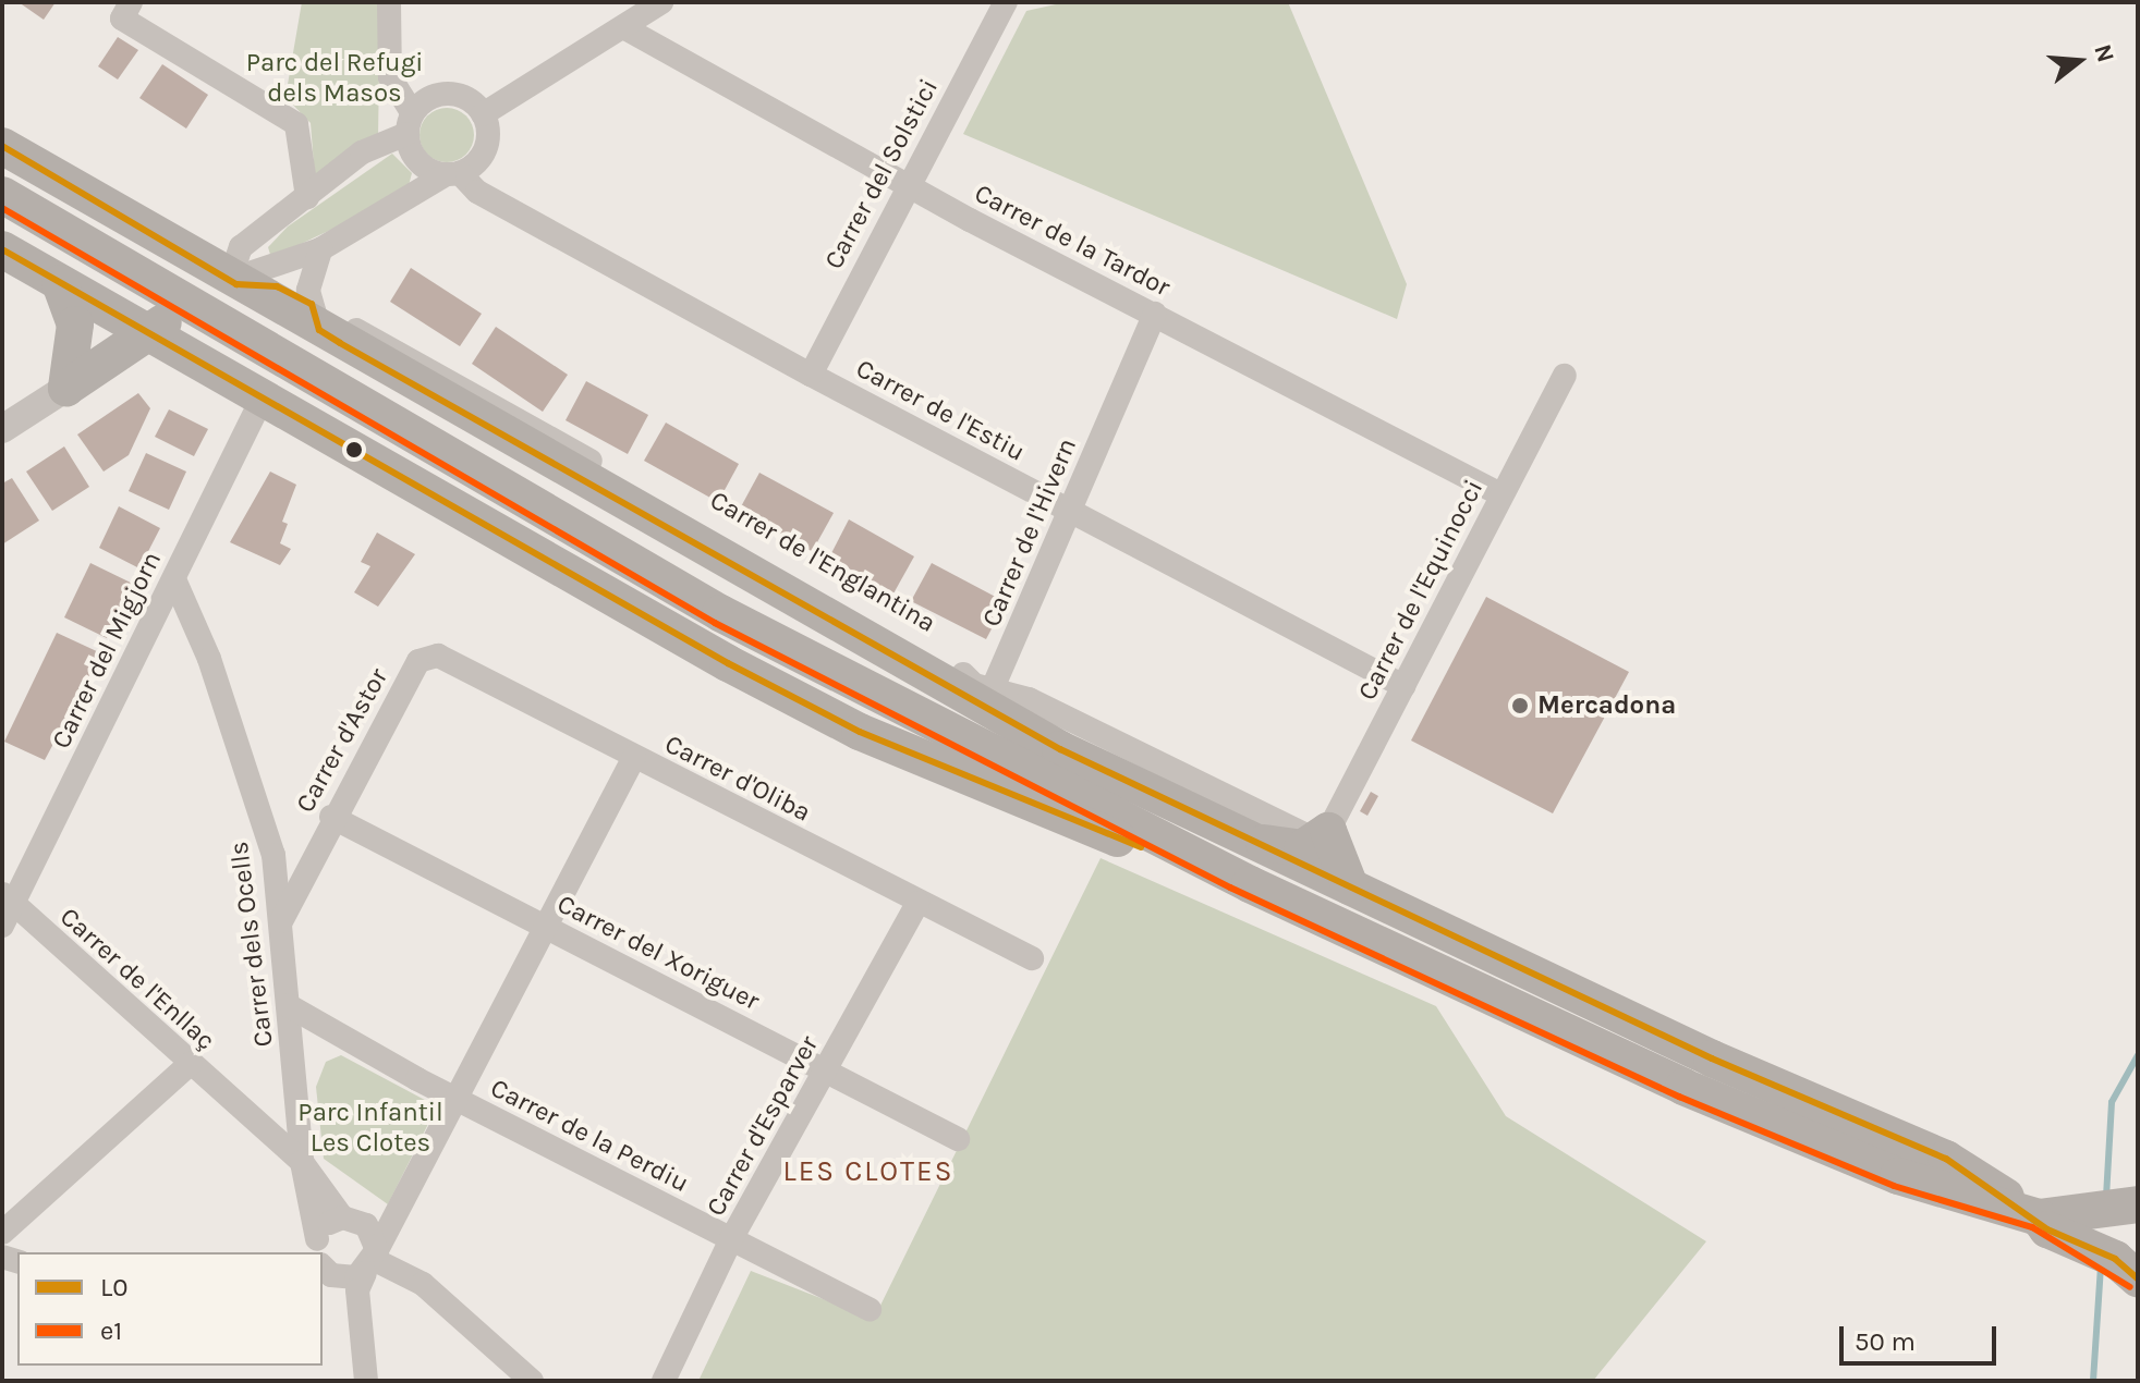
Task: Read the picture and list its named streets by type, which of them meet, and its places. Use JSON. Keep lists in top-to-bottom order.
{
  "streets": {
    "street": [
      "Carrer del Solstici",
      "Carrer de la Tardor",
      "Carrer de l'Estiu",
      "Carrer de l'Hivern",
      "Carrer de l'Englantina",
      "Carrer de l'Equinocci",
      "Carrer del Migjorn",
      "Carrer d'Astor",
      "Carrer d'Oliba",
      "Carrer dels Ocells",
      "Carrer del Xoriguer",
      "Carrer de l'Enllaç",
      "Carrer d'Esparver",
      "Carrer de la Perdiu"
    ]
  },
  "crossings": [
    ["Carrer del Solstici", "Carrer de la Tardor"],
    ["Carrer del Solstici", "Carrer de l'Estiu"],
    ["Carrer de la Tardor", "Carrer de l'Hivern"],
    ["Carrer de la Tardor", "Carrer de l'Equinocci"],
    ["Carrer de l'Estiu", "Carrer de l'Hivern"],
    ["Carrer de l'Estiu", "Carrer de l'Equinocci"],
    ["Carrer de l'Hivern", "Carrer de l'Englantina"],
    ["Carrer de l'Englantina", "Carrer de l'Equinocci"],
    ["Carrer del Migjorn", "Carrer dels Ocells"],
    ["Carrer del Migjorn", "Carrer de l'Enllaç"],
    ["Carrer d'Astor", "Carrer d'Oliba"],
    ["Carrer d'Astor", "Carrer dels Ocells"],
    ["Carrer d'Astor", "Carrer del Xoriguer"],
    ["Carrer d'Oliba", "Carrer d'Esparver"],
    ["Carrer dels Ocells", "Carrer de l'Enllaç"],
    ["Carrer dels Ocells", "Carrer de la Perdiu"],
    ["Carrer del Xoriguer", "Carrer d'Esparver"],
    ["Carrer d'Esparver", "Carrer de la Perdiu"]
  ],
  "districts": ["LES CLOTES"],
  "parks": ["Parc del Refugi dels Masos", "Parc Infantil Les Clotes"],
  "places": ["Mercadona"],
  "lines": ["transit line L0", "transit line e1"],
  "legend": ["L0", "e1"],
  "scale_bar": "50 m",
  "north": "right"
}
